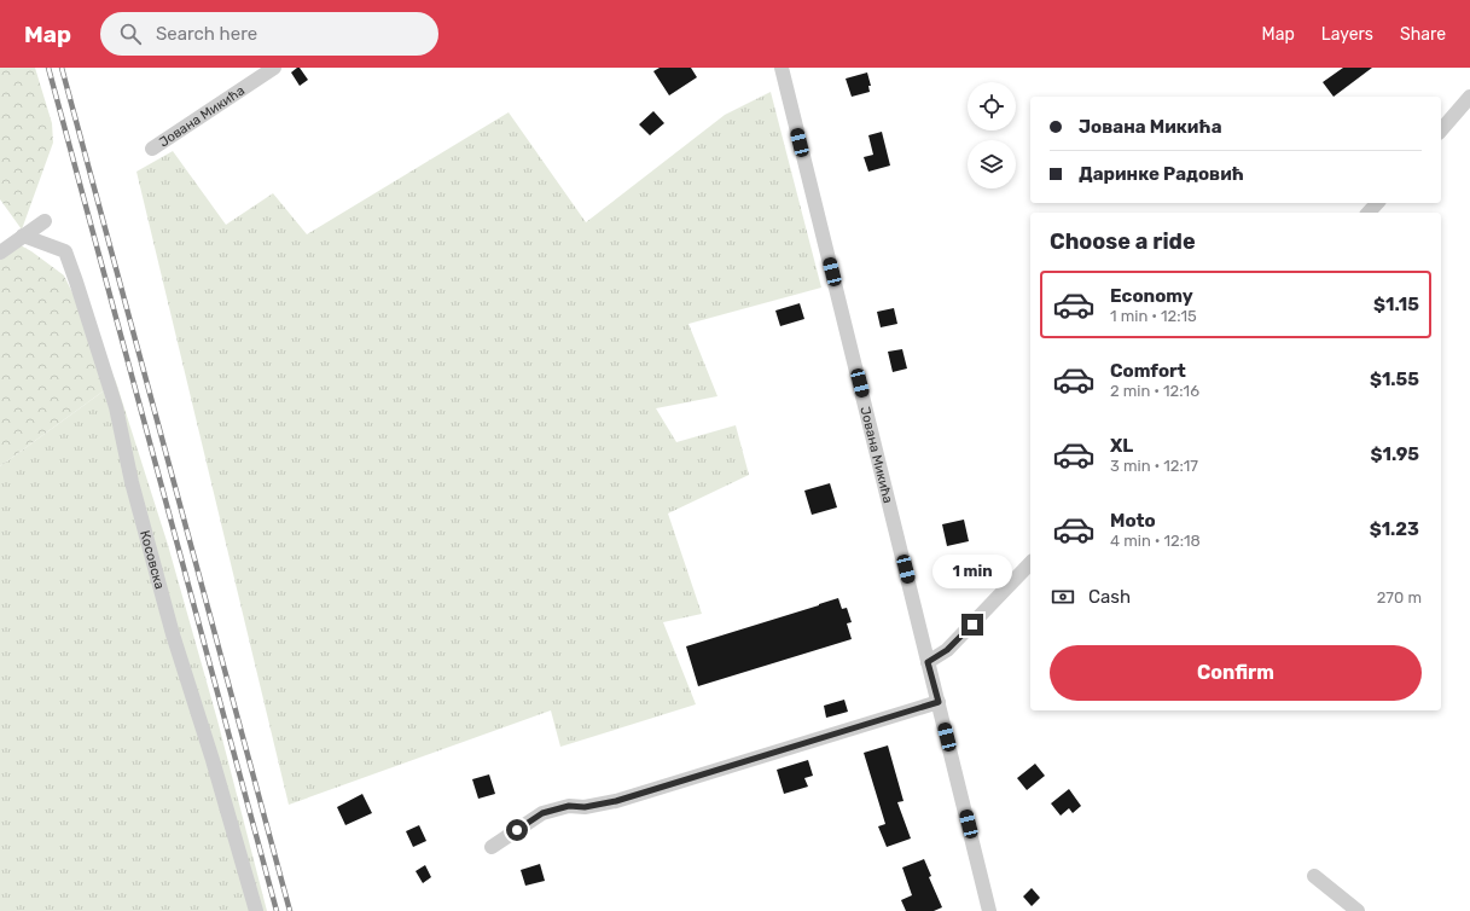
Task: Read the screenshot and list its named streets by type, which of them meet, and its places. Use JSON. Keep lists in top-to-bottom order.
{
  "streets": {
    "street": ["Јована Микића", "Косовска"]
  },
  "page": {
    "header": "Map",
    "search": "Search here",
    "nav": ["Map", "Layers", "Share"],
    "banner": ["Јована Микића", "Даринке Радовић"],
    "heading": "Choose a ride",
    "list": [
      {
        "name": "Economy",
        "note": "1 min · 12:15",
        "value": "$1.15"
      },
      {
        "name": "Comfort",
        "note": "2 min · 12:16",
        "value": "$1.55"
      },
      {
        "name": "XL",
        "note": "3 min · 12:17",
        "value": "$1.95"
      },
      {
        "name": "Moto",
        "note": "4 min · 12:18",
        "value": "$1.23"
      }
    ],
    "bubble": "1 min",
    "pay": ["Cash", "270 m"],
    "buttons": "Confirm"
  }
}
